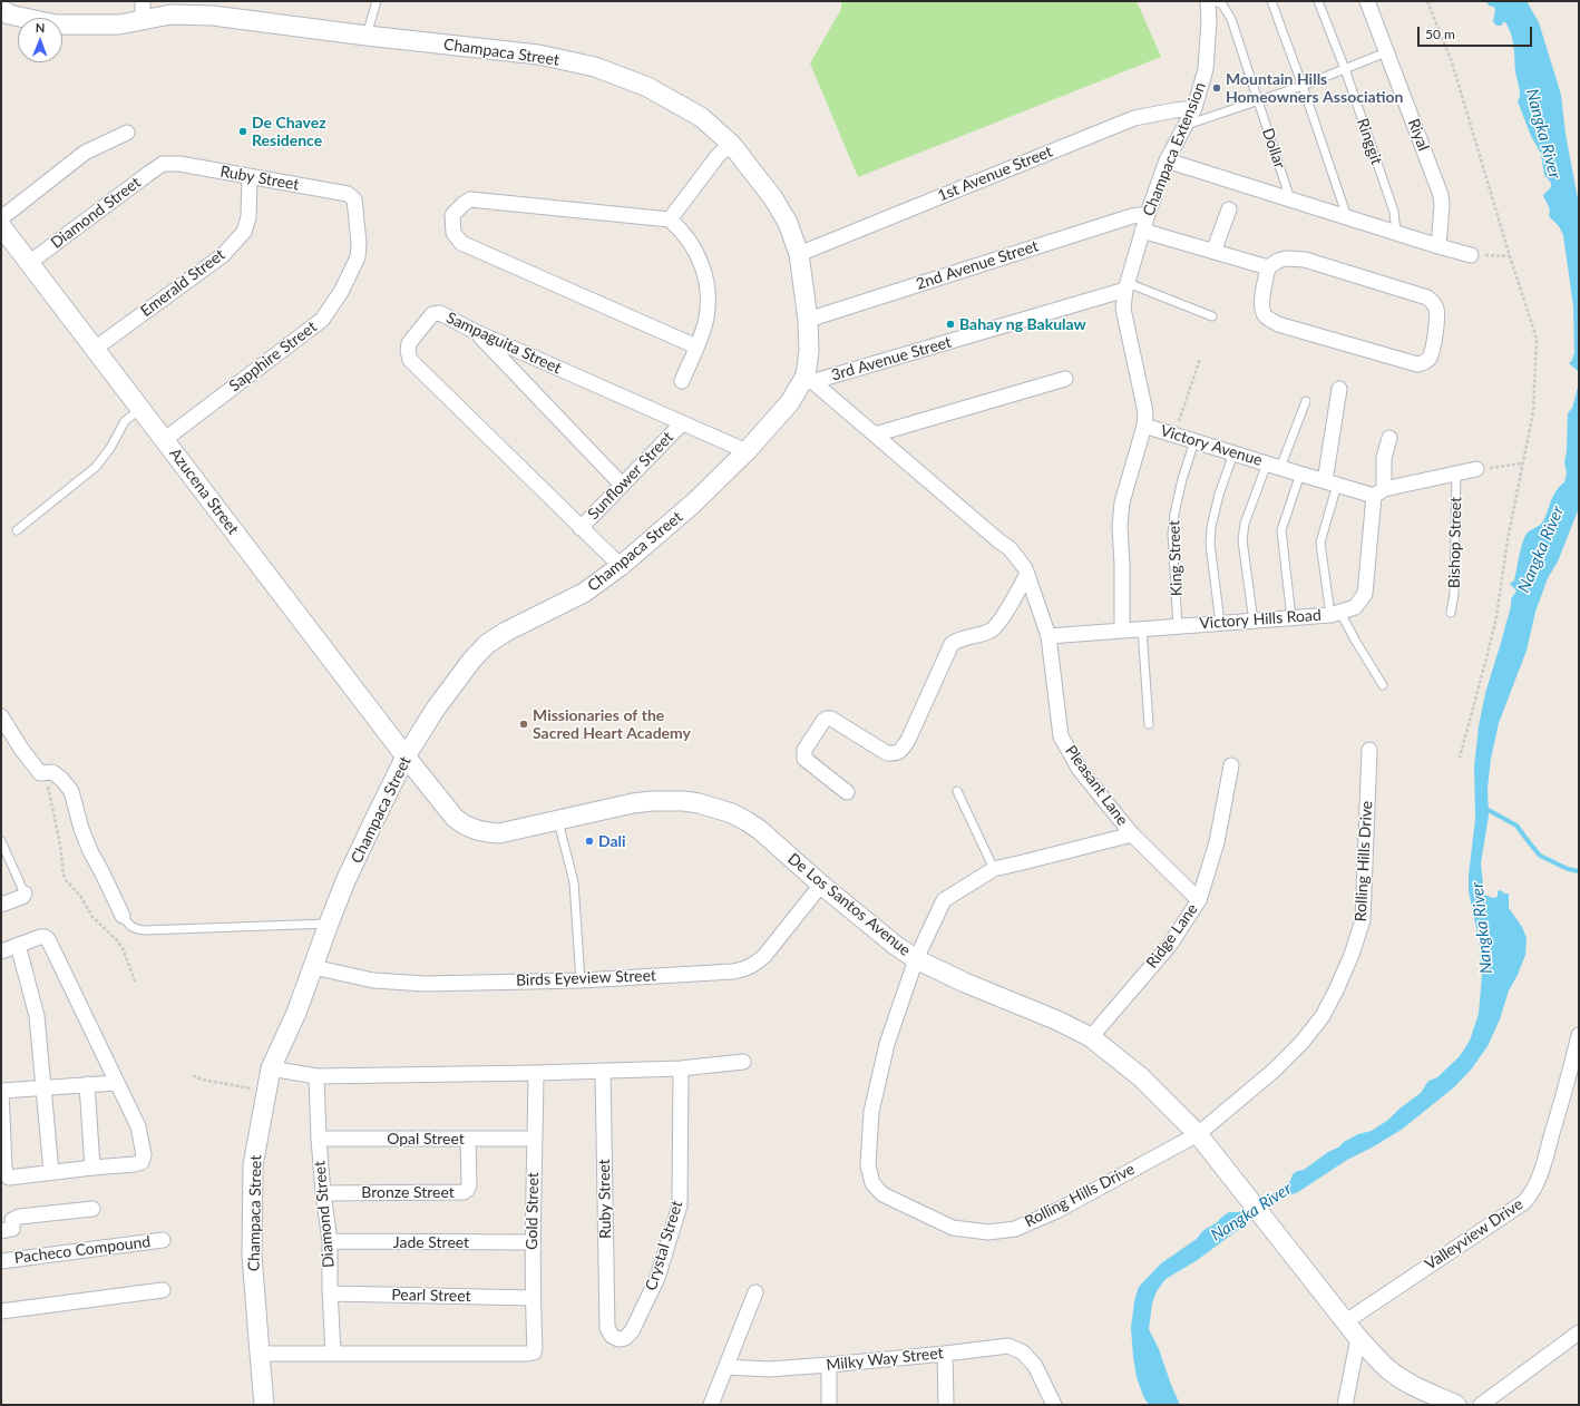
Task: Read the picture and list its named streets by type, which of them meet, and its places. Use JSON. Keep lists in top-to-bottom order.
{
  "streets": {
    "street": [
      "Champaca Street",
      "Riyal",
      "Champaca Extension",
      "1st Avenue Street",
      "Ruby Street",
      "Diamond Street",
      "2nd Avenue Street",
      "Emerald Street",
      "Sampaguita Street",
      "Sapphire Street",
      "3rd Avenue Street",
      "Victory Avenue",
      "Sunflower Street",
      "Azucena Street",
      "Victory Hills Road",
      "Pleasant Lane",
      "Rolling Hills Drive",
      "De Los Santos Avenue",
      "Ridge Lane",
      "Birds Eyeview Street",
      "Opal Street",
      "Bronze Street",
      "Gold Street",
      "Valleyview Drive",
      "Jade Street",
      "Crystal Street",
      "Pacheco Compound",
      "Pearl Street",
      "Milky Way Street"
    ],
    "lane": [
      "Ringgit",
      "Dollar",
      "Bishop Street",
      "King Street"
    ]
  },
  "crossings": [
    ["Champaca Street", "1st Avenue Street"],
    ["Champaca Street", "2nd Avenue Street"],
    ["Champaca Street", "Sampaguita Street"],
    ["Champaca Street", "3rd Avenue Street"],
    ["Champaca Street", "Azucena Street"],
    ["Champaca Street", "De Los Santos Avenue"],
    ["Champaca Street", "Birds Eyeview Street"],
    ["Champaca Extension", "1st Avenue Street"],
    ["Champaca Extension", "2nd Avenue Street"],
    ["Champaca Extension", "3rd Avenue Street"],
    ["Champaca Extension", "Victory Avenue"],
    ["Ruby Street", "Diamond Street"],
    ["Ruby Street", "Emerald Street"],
    ["Ruby Street", "Sapphire Street"],
    ["Ruby Street", "Crystal Street"],
    ["Diamond Street", "Azucena Street"],
    ["Diamond Street", "Opal Street"],
    ["Diamond Street", "Bronze Street"],
    ["Diamond Street", "Gold Street"],
    ["Diamond Street", "Jade Street"],
    ["Diamond Street", "Pearl Street"],
    ["Emerald Street", "Azucena Street"],
    ["Sampaguita Street", "Sunflower Street"],
    ["Sapphire Street", "Azucena Street"],
    ["Victory Avenue", "Bishop Street"],
    ["Victory Avenue", "King Street"],
    ["Victory Avenue", "Victory Hills Road"],
    ["Azucena Street", "De Los Santos Avenue"],
    ["King Street", "Victory Hills Road"],
    ["Victory Hills Road", "Pleasant Lane"],
    ["Pleasant Lane", "Rolling Hills Drive"],
    ["Rolling Hills Drive", "De Los Santos Avenue"],
    ["De Los Santos Avenue", "Ridge Lane"],
    ["De Los Santos Avenue", "Birds Eyeview Street"],
    ["De Los Santos Avenue", "Valleyview Drive"],
    ["Opal Street", "Bronze Street"],
    ["Opal Street", "Gold Street"],
    ["Gold Street", "Jade Street"],
    ["Gold Street", "Pearl Street"]
  ],
  "water": ["Nangka River"],
  "places": [
    "Mountain Hills Homeowners Association",
    "De Chavez Residence",
    "Bahay ng Bakulaw",
    "Missionaries of the Sacred Heart Academy",
    "Dali"
  ],
  "scale_bar": "50 m",
  "north": "top"
}
